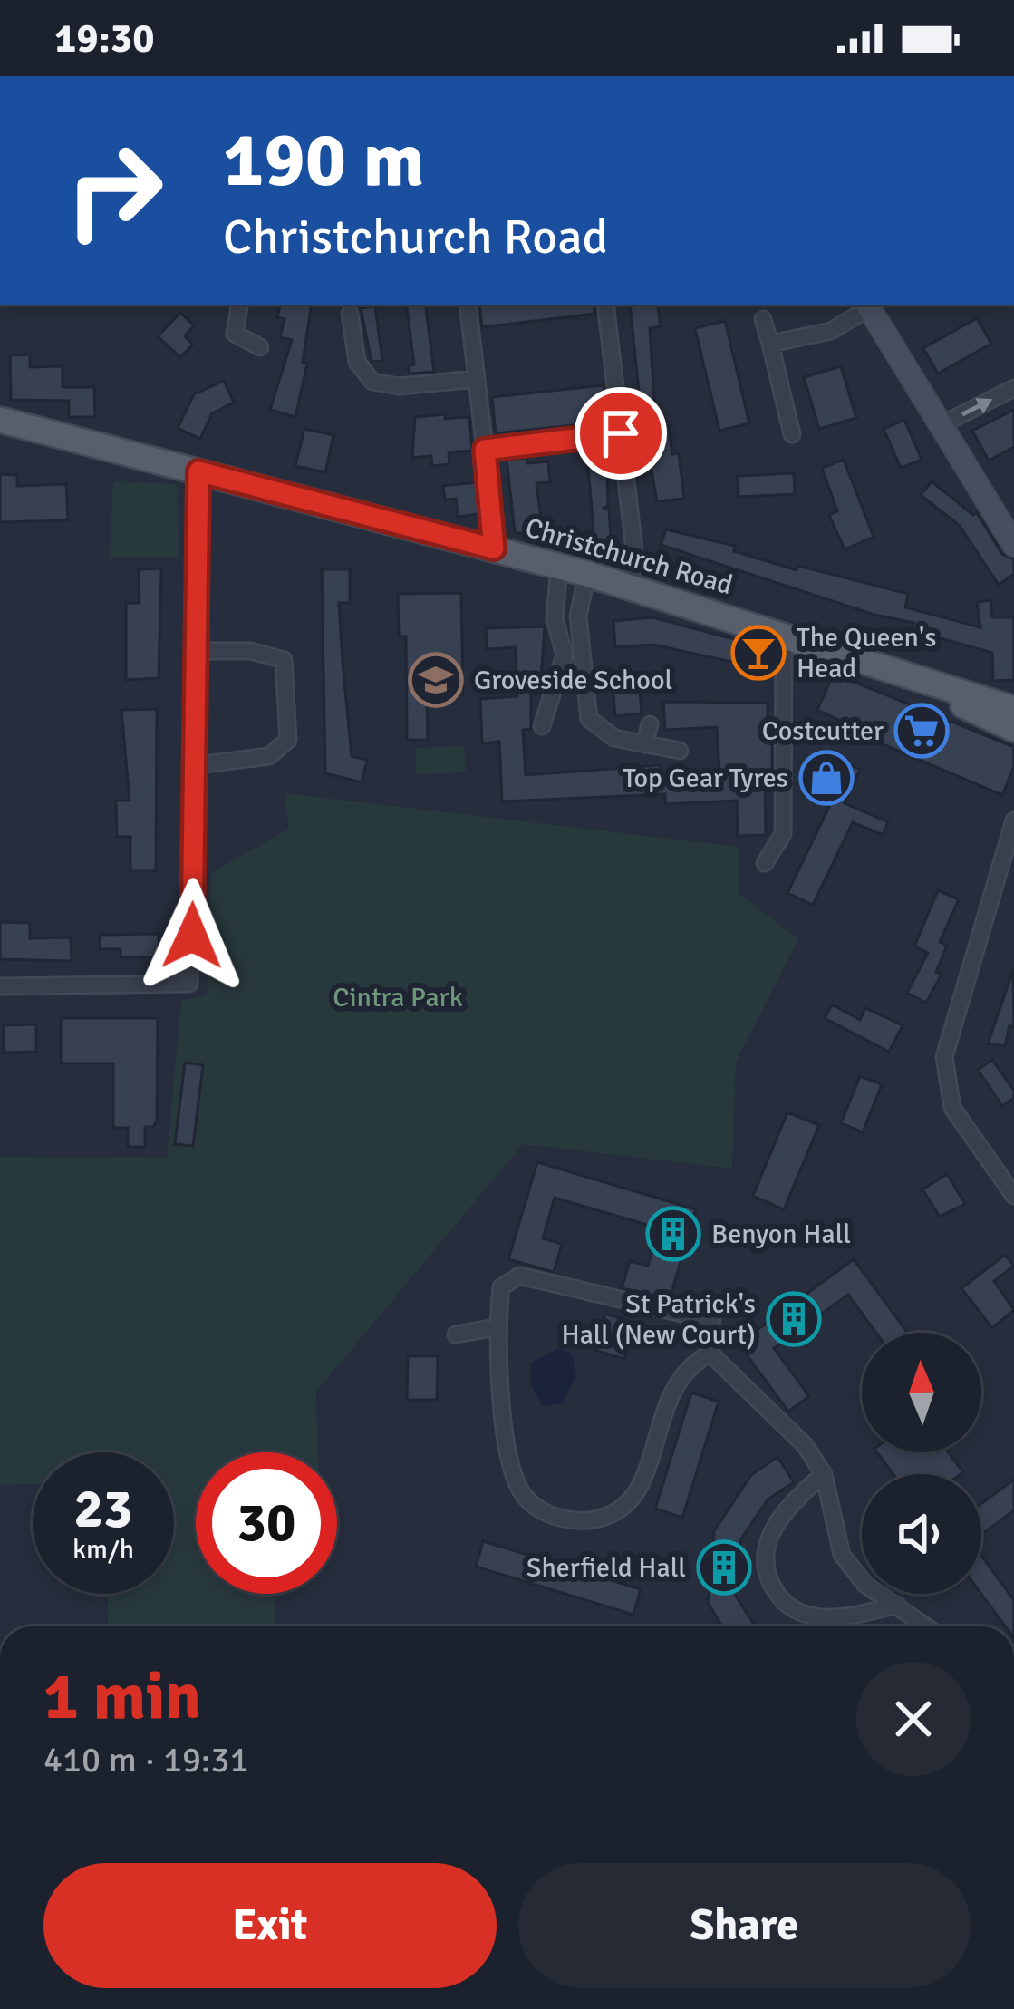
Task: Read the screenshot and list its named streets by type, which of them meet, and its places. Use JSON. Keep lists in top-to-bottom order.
{
  "streets": {
    "main road": ["Christchurch Road"]
  },
  "parks": ["Cintra Park"],
  "places": {
    "bar": ["The Queen's Head"],
    "school or university": ["Groveside School"],
    "supermarket": ["Costcutter"],
    "shop": ["Top Gear Tyres"],
    "building": ["Benyon Hall", "St Patrick's Hall (New Court)", "Sherfield Hall"]
  },
  "north": "top",
  "page": {
    "status": "19:30",
    "turn": ["190 m", "Christchurch Road"],
    "speed": "23 km/h",
    "limit": "30",
    "heading": ["1 min", "410 m · 19:31"],
    "buttons": ["Exit", "Share"]
  }
}
